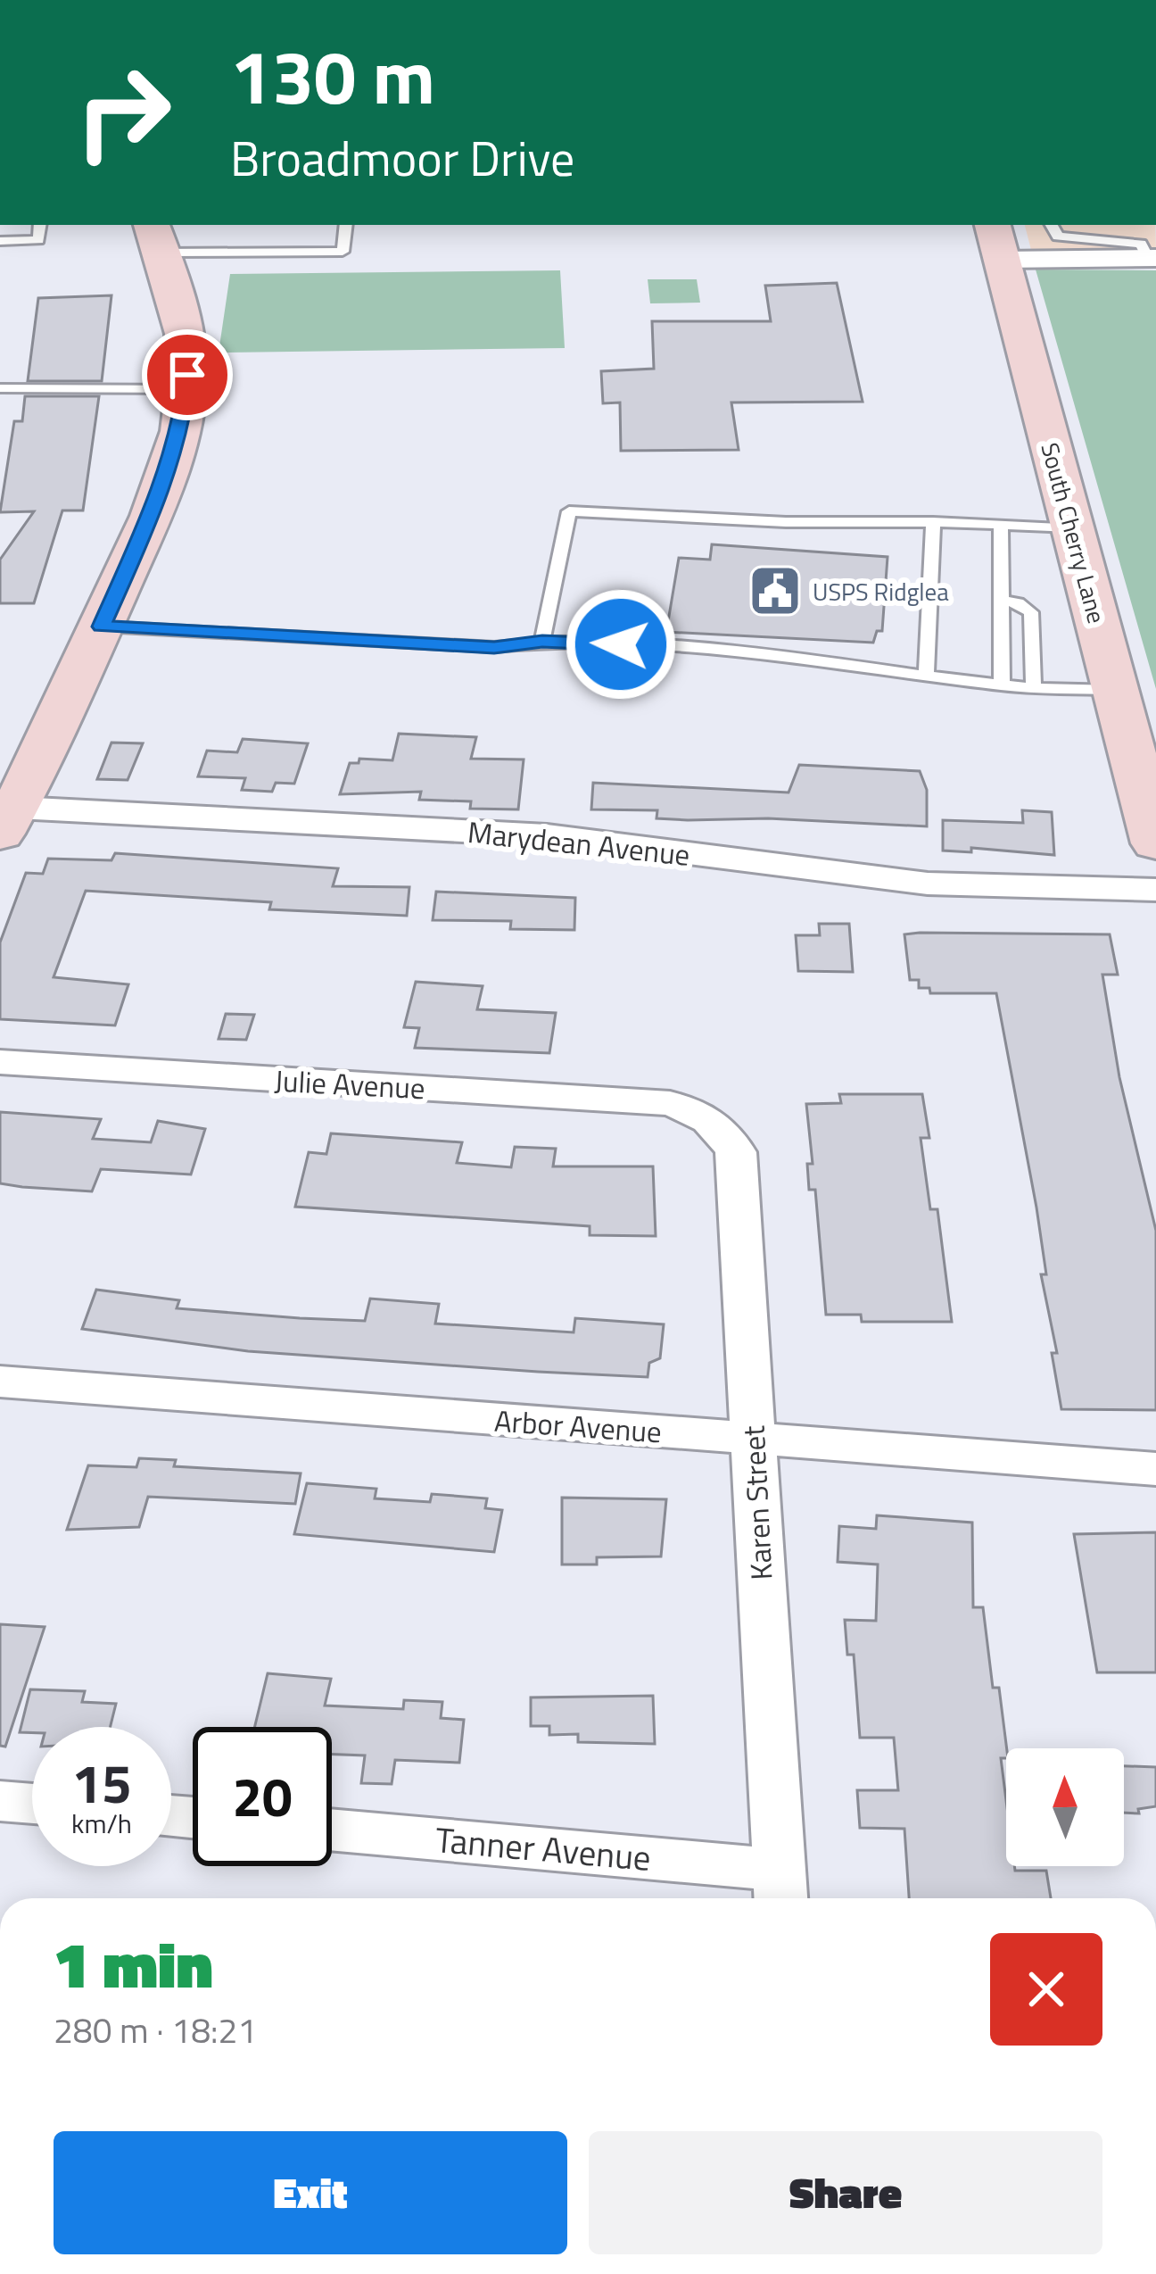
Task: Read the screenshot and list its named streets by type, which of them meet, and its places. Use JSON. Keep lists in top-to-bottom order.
{
  "streets": {
    "street": [
      "South Cherry Lane",
      "Marydean Avenue",
      "Julie Avenue",
      "Arbor Avenue",
      "Karen Street",
      "Tanner Avenue"
    ]
  },
  "crossings": [
    ["Julie Avenue", "Karen Street"],
    ["Arbor Avenue", "Karen Street"],
    ["Karen Street", "Tanner Avenue"]
  ],
  "places": {
    "public building": ["USPS Ridglea"]
  },
  "north": "top",
  "page": {
    "turn": ["130 m", "Broadmoor Drive"],
    "speed": "15 km/h",
    "limit": "20",
    "heading": ["1 min", "280 m · 18:21"],
    "buttons": ["Exit", "Share"]
  }
}
